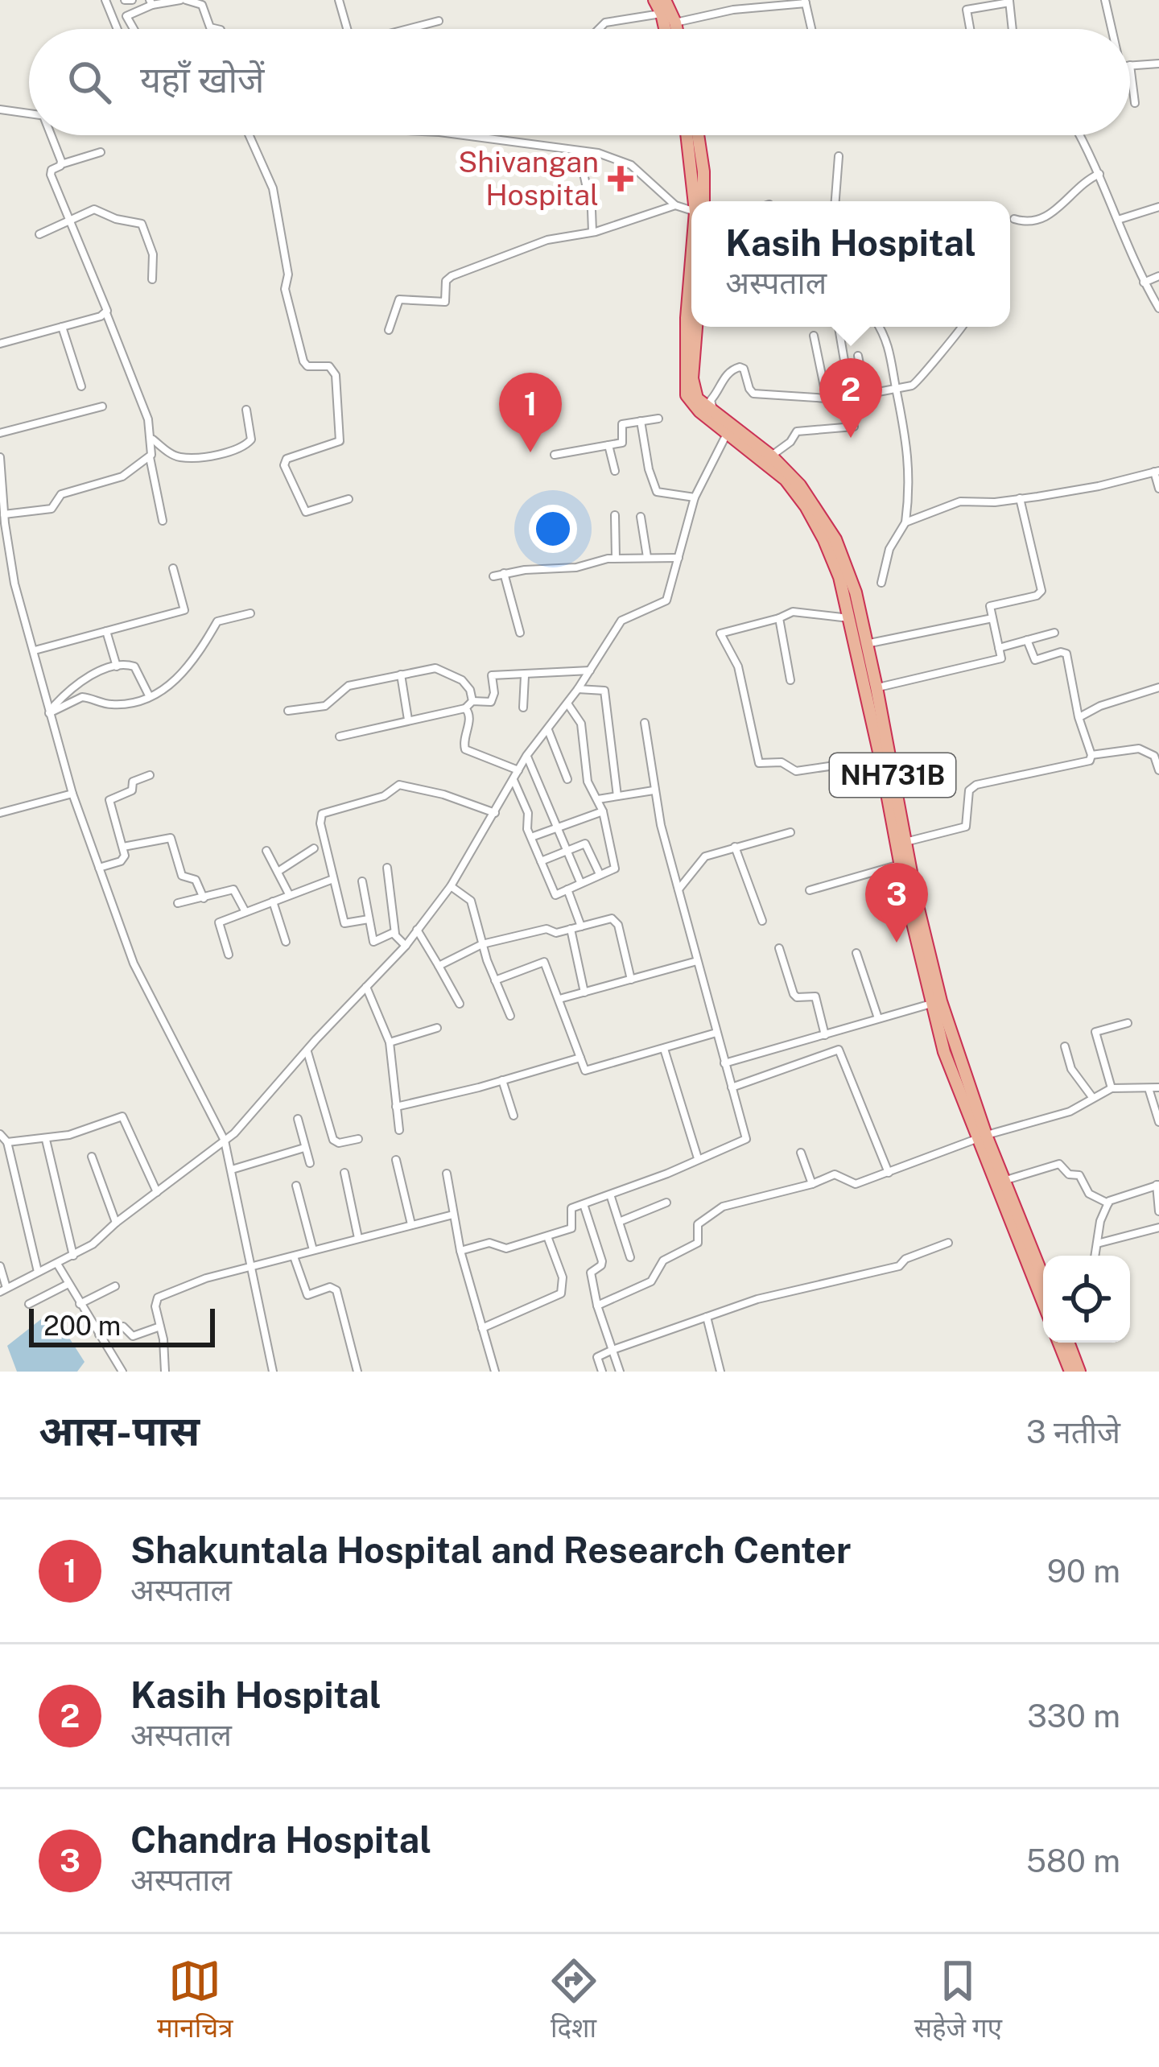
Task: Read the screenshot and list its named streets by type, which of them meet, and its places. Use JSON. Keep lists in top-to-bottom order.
{
  "streets": {
    "highway": ["NH731B"]
  },
  "places": {
    "health": ["Shivangan Hospital"]
  },
  "scale_bar": "200 m",
  "page": {
    "search": "यहाँ खोजें",
    "popup": ["Kasih Hospital", "अस्पताल"],
    "pins": ["2", "1", "3"],
    "scale": "200 m",
    "heading": ["आस-पास", "3 नतीजे"],
    "list": [
      {
        "mark": "1",
        "name": "Shakuntala Hospital and Research Center",
        "note": "अस्पताल",
        "value": "90 m"
      },
      {
        "mark": "2",
        "name": "Kasih Hospital",
        "note": "अस्पताल",
        "value": "330 m"
      },
      {
        "mark": "3",
        "name": "Chandra Hospital",
        "note": "अस्पताल",
        "value": "580 m"
      }
    ],
    "nav": ["मानचित्र", "दिशा", "सहेजे गए"]
  }
}
